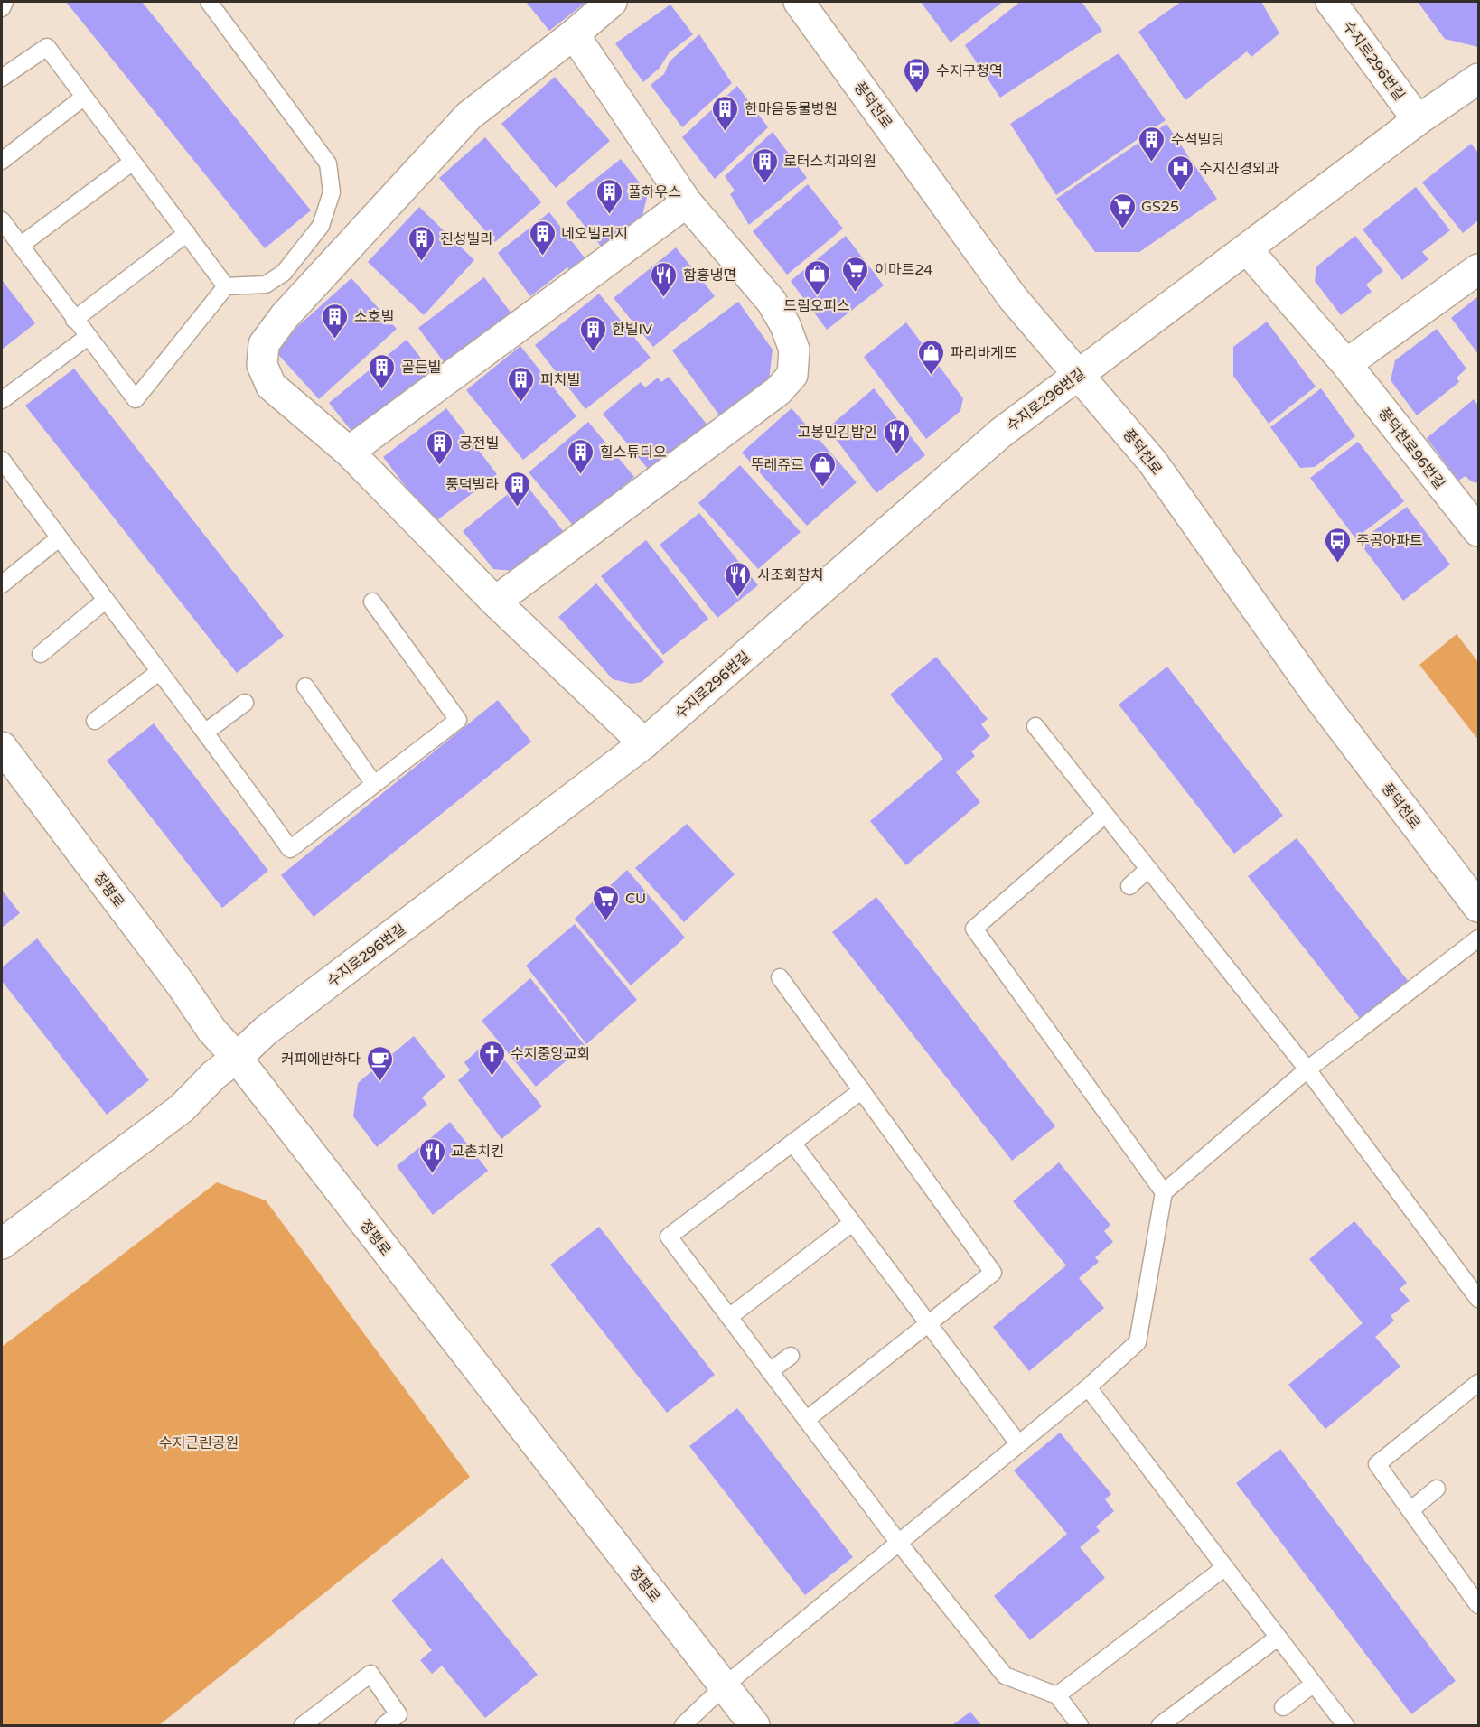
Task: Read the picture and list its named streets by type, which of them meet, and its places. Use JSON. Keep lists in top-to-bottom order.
{
  "streets": {
    "street": [
      "수지로296번길",
      "풍덕천로",
      "풍덕천로96번길",
      "정평로"
    ]
  },
  "crossings": [
    ["수지로296번길", "풍덕천로"],
    ["수지로296번길", "풍덕천로96번길"],
    ["수지로296번길", "정평로"]
  ],
  "parks": ["수지근린공원"],
  "places": {
    "bus stop": ["수지구청역", "주공아파트"],
    "building": [
      "한마음동물병원",
      "수석빌딩",
      "로터스치과의원",
      "풀하우스",
      "네오빌리지",
      "진성빌라",
      "소호빌",
      "한빌IV",
      "골든빌",
      "피치빌",
      "궁전빌",
      "힐스튜디오",
      "풍덕빌라"
    ],
    "hospital": ["수지신경외과"],
    "supermarket": ["GS25", "이마트24", "CU"],
    "shop": ["드림오피스", "파리바게뜨", "뚜레쥬르"],
    "restaurant": [
      "함흥냉면",
      "고봉민김밥인",
      "사조회참치",
      "교촌치킨"
    ],
    "church": ["수지중앙교회"],
    "cafe": ["커피에반하다"]
  }
}
